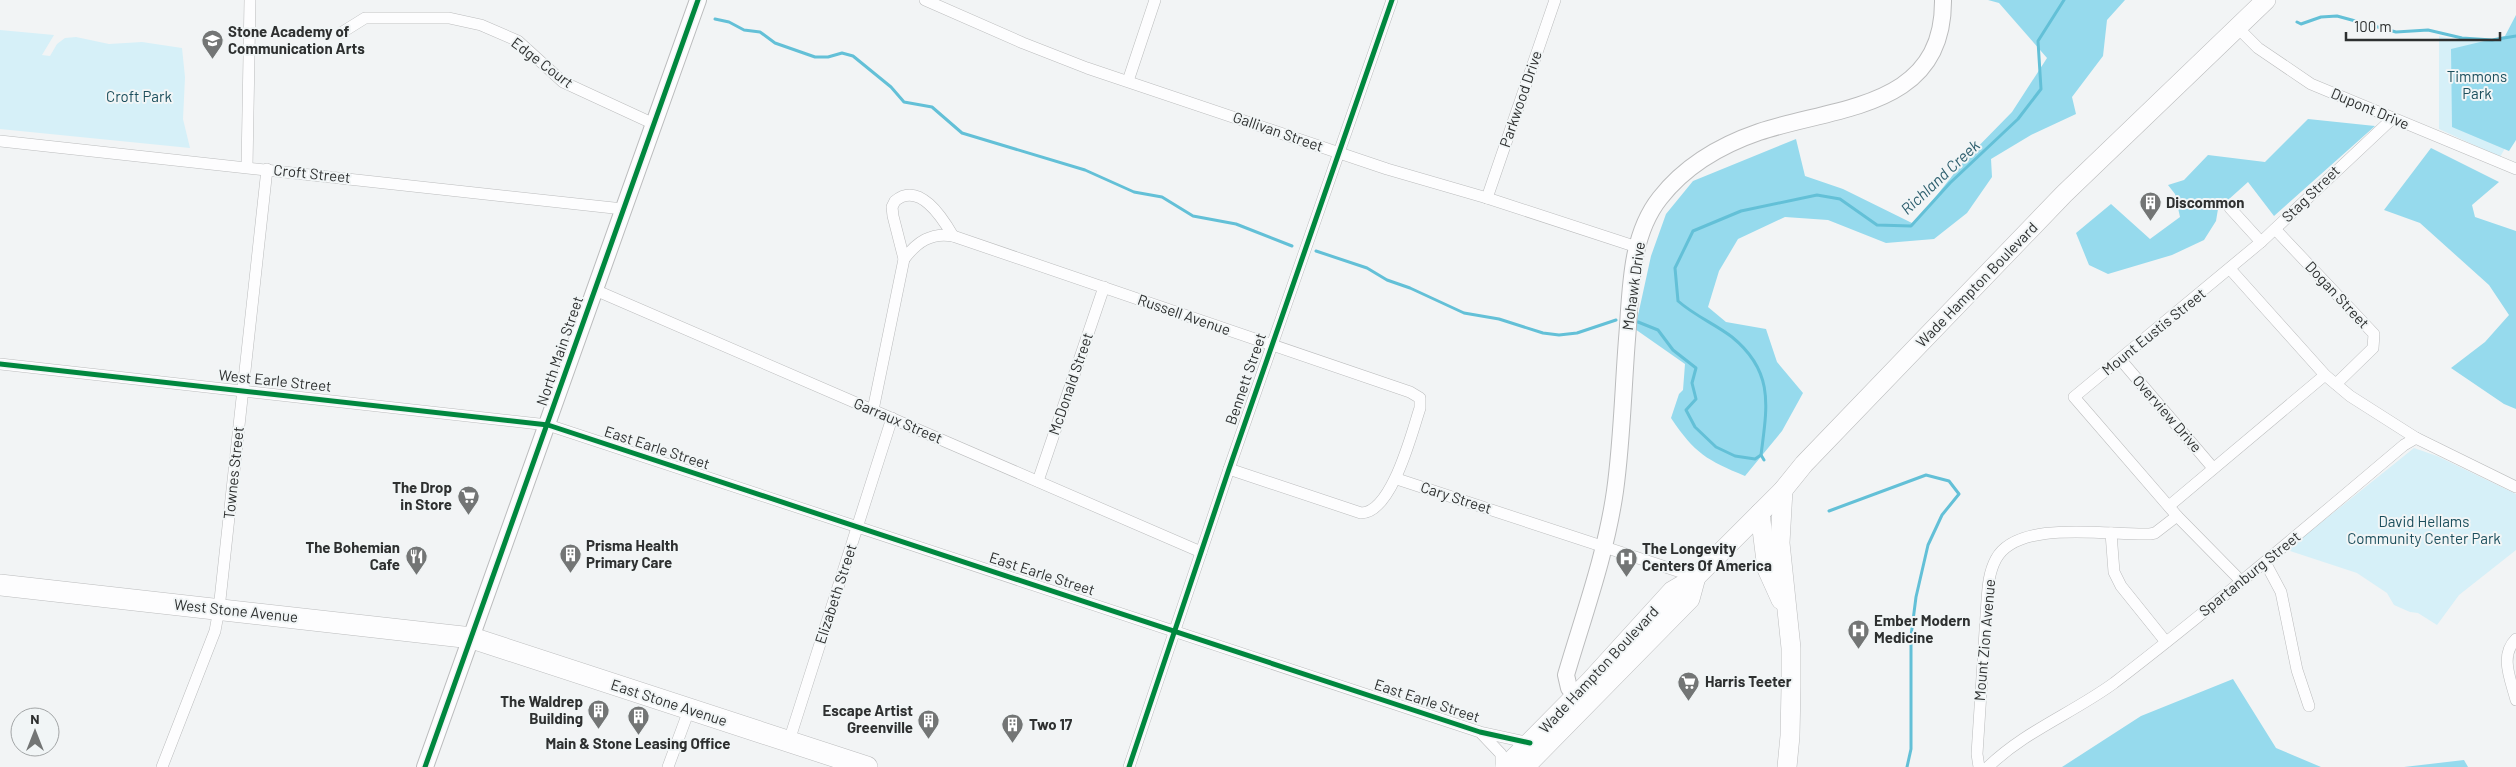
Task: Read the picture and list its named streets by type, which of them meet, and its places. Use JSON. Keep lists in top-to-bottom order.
{
  "streets": {
    "highway": ["West Stone Avenue", "East Stone Avenue"],
    "main road": ["Wade Hampton Boulevard"],
    "street": [
      "Edge Court",
      "Parkwood Drive",
      "Dupont Drive",
      "Gallivan Street",
      "Croft Street",
      "Stag Street",
      "Mohawk Drive",
      "Dogan Street",
      "Russell Avenue",
      "Mount Eustis Street",
      "North Main Street",
      "Bennett Street",
      "West Earle Street",
      "McDonald Street",
      "Overview Drive",
      "Garraux Street",
      "East Earle Street",
      "Townes Street",
      "Cary Street",
      "Spartanburg Street",
      "Elizabeth Street",
      "Mount Zion Avenue"
    ]
  },
  "crossings": [
    ["Edge Court", "North Main Street"],
    ["Parkwood Drive", "Gallivan Street"],
    ["Dupont Drive", "Stag Street"],
    ["Dupont Drive", "Wade Hampton Boulevard"],
    ["Gallivan Street", "Mohawk Drive"],
    ["Gallivan Street", "Bennett Street"],
    ["Croft Street", "North Main Street"],
    ["Croft Street", "Townes Street"],
    ["Stag Street", "Dogan Street"],
    ["Stag Street", "Mount Eustis Street"],
    ["Wade Hampton Boulevard", "Mohawk Drive"],
    ["Wade Hampton Boulevard", "East Earle Street"],
    ["Wade Hampton Boulevard", "Cary Street"],
    ["Mohawk Drive", "Cary Street"],
    ["Russell Avenue", "Bennett Street"],
    ["Russell Avenue", "McDonald Street"],
    ["Russell Avenue", "Cary Street"],
    ["Mount Eustis Street", "Overview Drive"],
    ["Mount Eustis Street", "Spartanburg Street"],
    ["Mount Eustis Street", "Mount Zion Avenue"],
    ["North Main Street", "West Earle Street"],
    ["North Main Street", "Garraux Street"],
    ["North Main Street", "East Earle Street"],
    ["North Main Street", "West Stone Avenue"],
    ["North Main Street", "East Stone Avenue"],
    ["Bennett Street", "Garraux Street"],
    ["Bennett Street", "East Earle Street"],
    ["West Earle Street", "East Earle Street"],
    ["West Earle Street", "Townes Street"],
    ["McDonald Street", "Garraux Street"],
    ["Garraux Street", "Elizabeth Street"],
    ["East Earle Street", "Elizabeth Street"],
    ["Townes Street", "West Stone Avenue"],
    ["Elizabeth Street", "East Stone Avenue"],
    ["West Stone Avenue", "East Stone Avenue"]
  ],
  "water": ["Richland Creek"],
  "parks": ["Timmons Park", "Croft Park", "David Hellams Community Center Park"],
  "places": {
    "school or university": ["Stone Academy of Communication Arts"],
    "building": [
      "Discommon",
      "Prisma Health Primary Care",
      "The Waldrep Building",
      "Main & Stone Leasing Office",
      "Escape Artist Greenville",
      "Two 17"
    ],
    "supermarket": ["The Drop in Store", "Harris Teeter"],
    "restaurant": ["The Bohemian Cafe"],
    "hospital": ["The Longevity Centers Of America", "Ember Modern Medicine"]
  },
  "scale_bar": "100 m",
  "north": "top"
}
